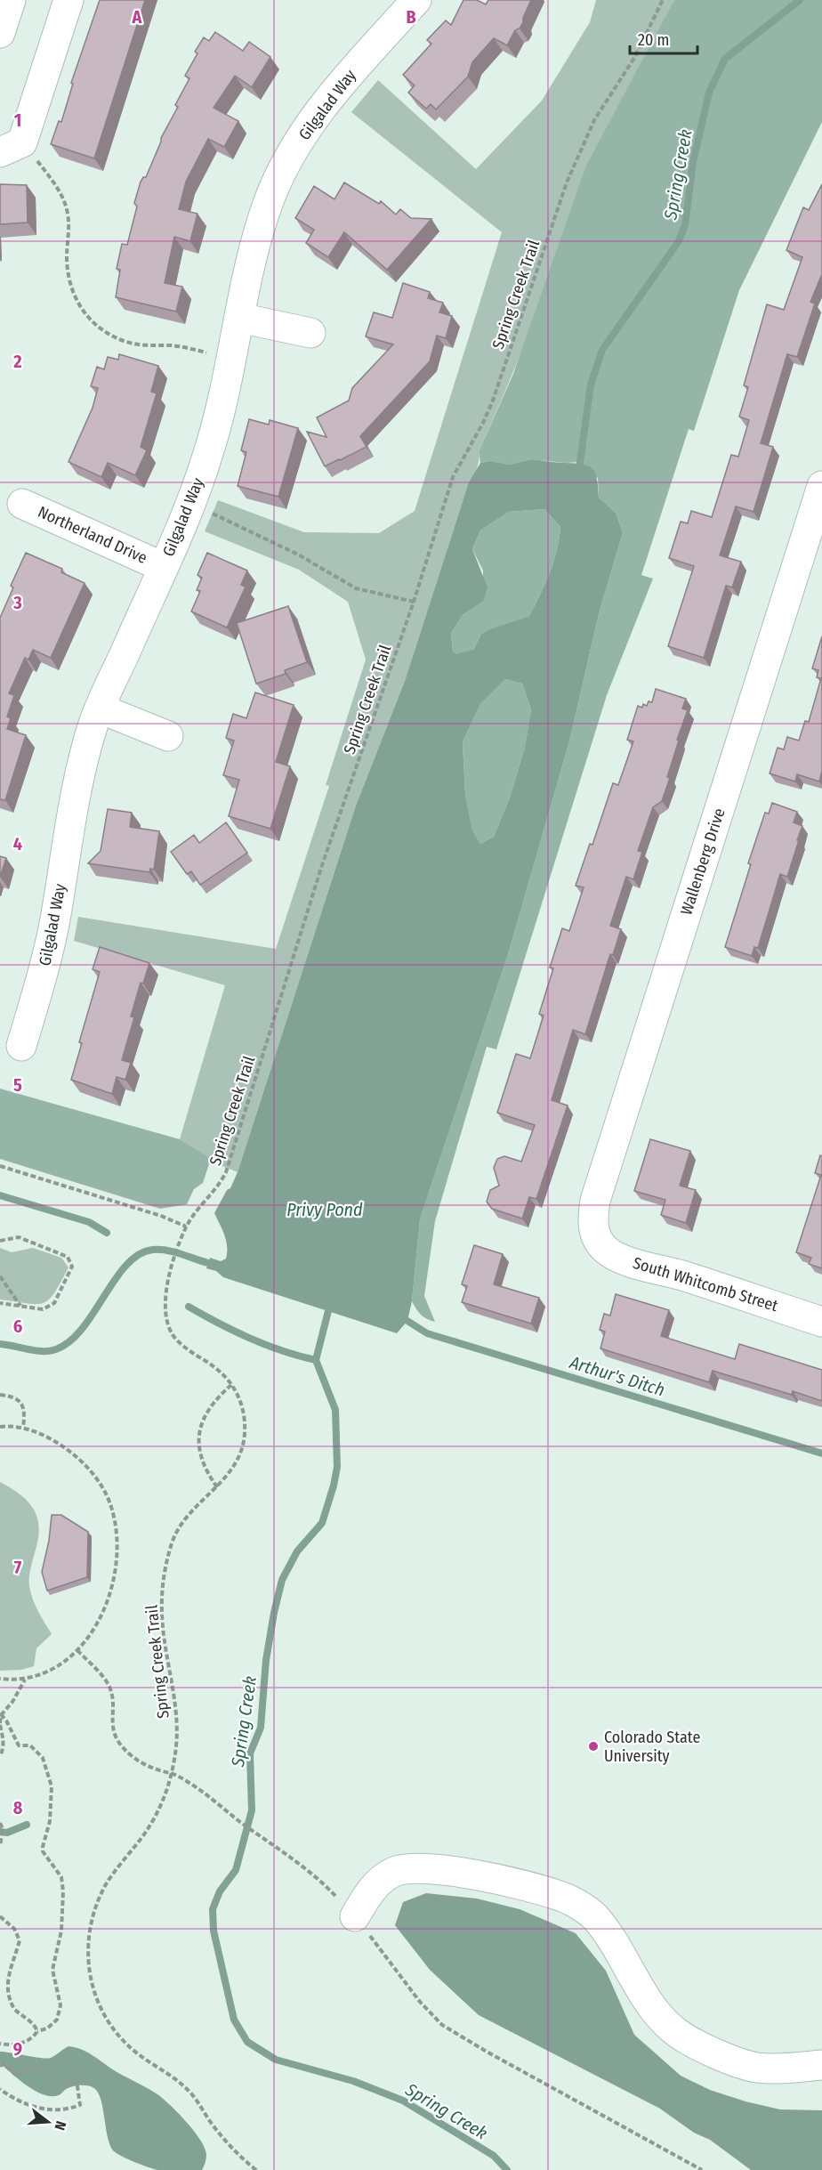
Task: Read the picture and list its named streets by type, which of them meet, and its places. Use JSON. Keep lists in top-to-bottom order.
{
  "streets": {
    "street": [
      "Gilgalad Way",
      "Northerland Drive",
      "Wallenberg Drive",
      "South Whitcomb Street"
    ],
    "path": ["Spring Creek Trail"]
  },
  "crossings": [
    ["Gilgalad Way", "Northerland Drive"],
    ["Wallenberg Drive", "South Whitcomb Street"]
  ],
  "water": ["Spring Creek", "Privy Pond", "Arthur's Ditch"],
  "places": ["Colorado State University"],
  "scale_bar": "20 m",
  "north": "right",
  "grid": {
    "columns": ["A", "B"],
    "rows": [
      "1",
      "2",
      "3",
      "4",
      "5",
      "6",
      "7",
      "8",
      "9"
    ]
  }
}
